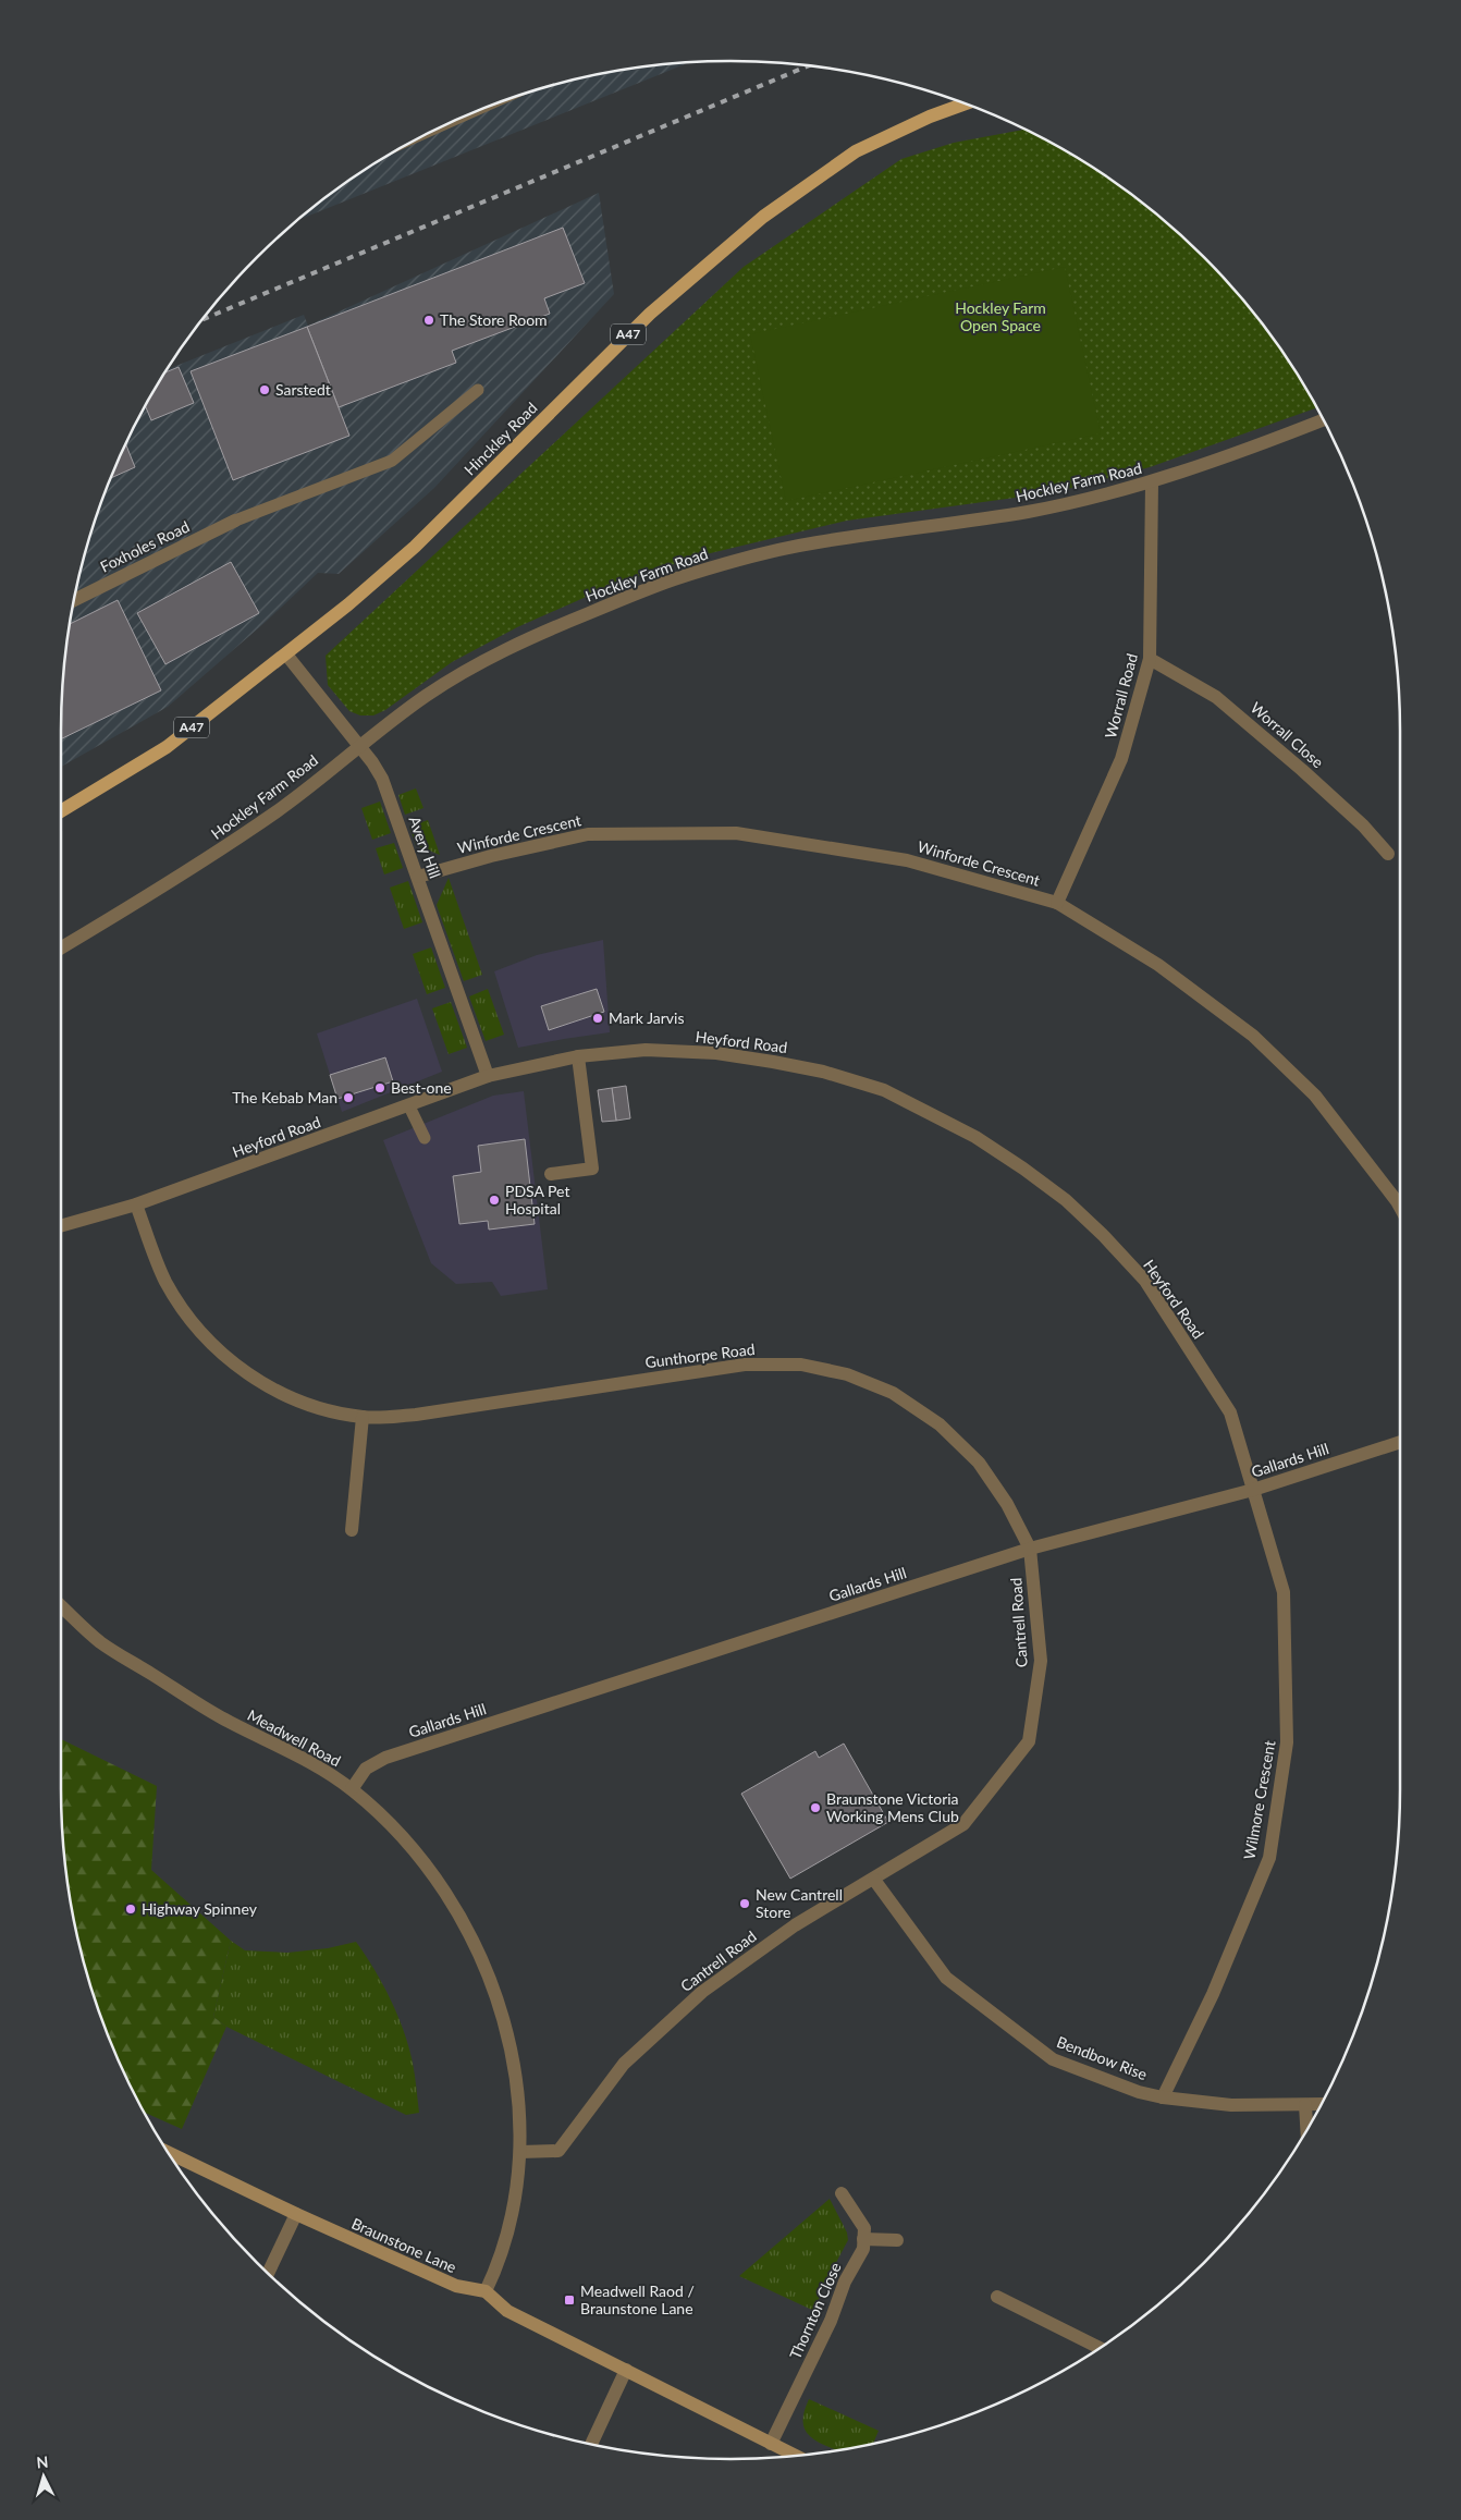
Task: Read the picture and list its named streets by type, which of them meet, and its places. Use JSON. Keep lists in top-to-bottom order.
{
  "streets": {
    "main road": ["A47", "Hinckley Road"],
    "street": [
      "Hockley Farm Road",
      "Foxholes Road",
      "Worrall Road",
      "Worrall Close",
      "Winforde Crescent",
      "Avery Hill",
      "Heyford Road",
      "Gunthorpe Road",
      "Gallards Hill",
      "Cantrell Road",
      "Meadwell Road",
      "Wilmore Crescent",
      "Bendbow Rise",
      "Braunstone Lane",
      "Thornton Close"
    ]
  },
  "crossings": [
    ["Hinckley Road", "Avery Hill"],
    ["Hockley Farm Road", "Worrall Road"],
    ["Hockley Farm Road", "Avery Hill"],
    ["Worrall Road", "Worrall Close"],
    ["Worrall Road", "Winforde Crescent"],
    ["Winforde Crescent", "Avery Hill"],
    ["Avery Hill", "Heyford Road"],
    ["Heyford Road", "Gunthorpe Road"],
    ["Heyford Road", "Gallards Hill"],
    ["Heyford Road", "Wilmore Crescent"],
    ["Gunthorpe Road", "Gallards Hill"],
    ["Gunthorpe Road", "Cantrell Road"],
    ["Gallards Hill", "Cantrell Road"],
    ["Gallards Hill", "Meadwell Road"],
    ["Gallards Hill", "Wilmore Crescent"],
    ["Cantrell Road", "Meadwell Road"],
    ["Cantrell Road", "Bendbow Rise"],
    ["Meadwell Road", "Braunstone Lane"],
    ["Wilmore Crescent", "Bendbow Rise"]
  ],
  "parks": ["Hockley Farm Open Space"],
  "places": {
    "other": [
      "The Store Room",
      "Sarstedt",
      "Mark Jarvis",
      "Best-one",
      "The Kebab Man",
      "PDSA Pet Hospital",
      "Braunstone Victoria Working Mens Club",
      "New Cantrell Store",
      "Highway Spinney"
    ],
    "transit": ["Meadwell Raod / Braunstone Lane"]
  },
  "north": "top"
}
